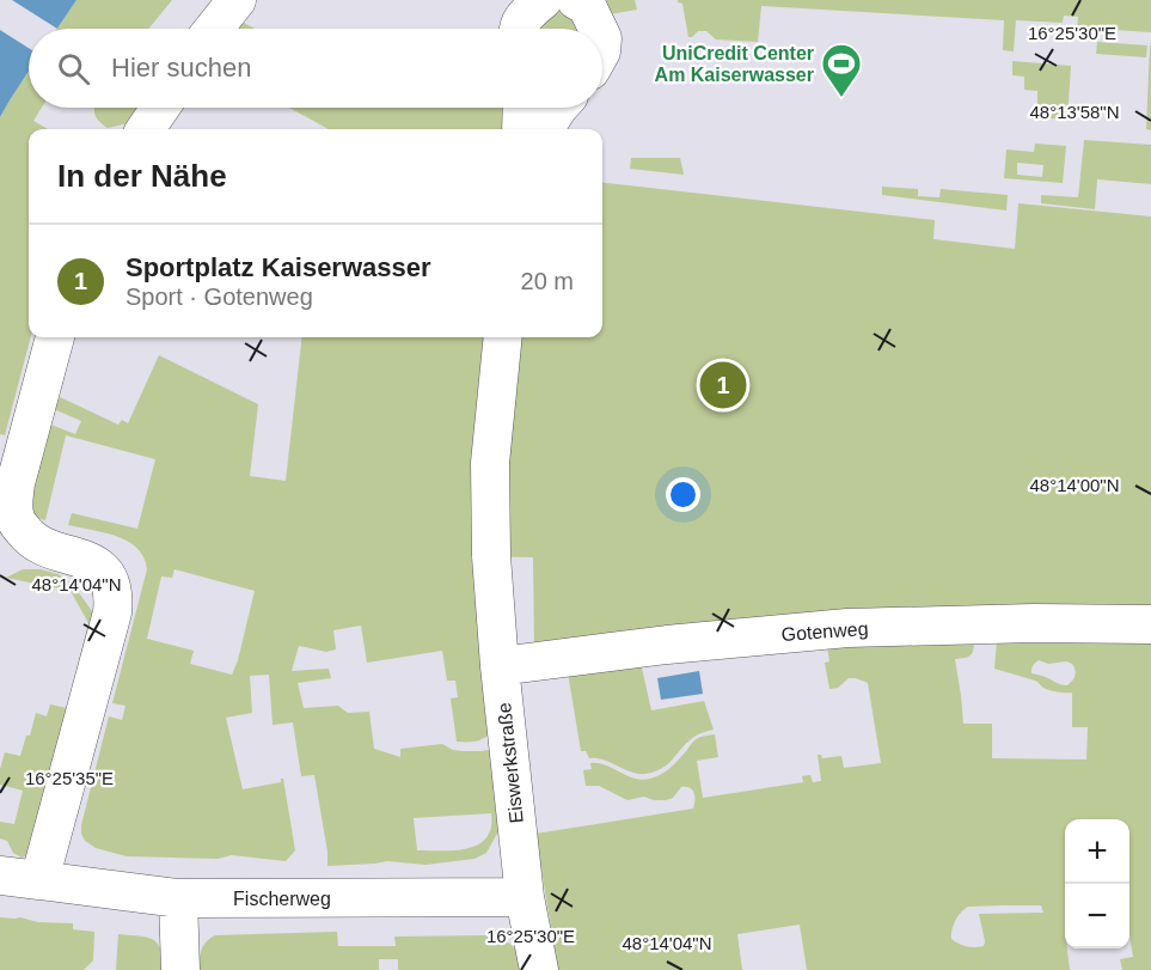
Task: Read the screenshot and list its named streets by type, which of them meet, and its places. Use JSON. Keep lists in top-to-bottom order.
{
  "streets": {
    "street": ["Gotenweg", "Eiswerkstraße", "Fischerweg"]
  },
  "crossings": [
    ["Gotenweg", "Eiswerkstraße"],
    ["Eiswerkstraße", "Fischerweg"]
  ],
  "places": {
    "sports": ["UniCredit Center Am Kaiserwasser"]
  },
  "page": {
    "search": "Hier suchen",
    "heading": "In der Nähe",
    "list": [
      {
        "mark": "1",
        "name": "Sportplatz Kaiserwasser",
        "note": "Sport · Gotenweg",
        "value": "20 m"
      }
    ],
    "pins": "1",
    "map_buttons": ["+", "−"]
  },
  "coordinates": [
    "16°25'30\"E",
    "48°13'58\"N",
    "48°14'00\"N",
    "48°14'04\"N",
    "16°25'35\"E"
  ]
}
